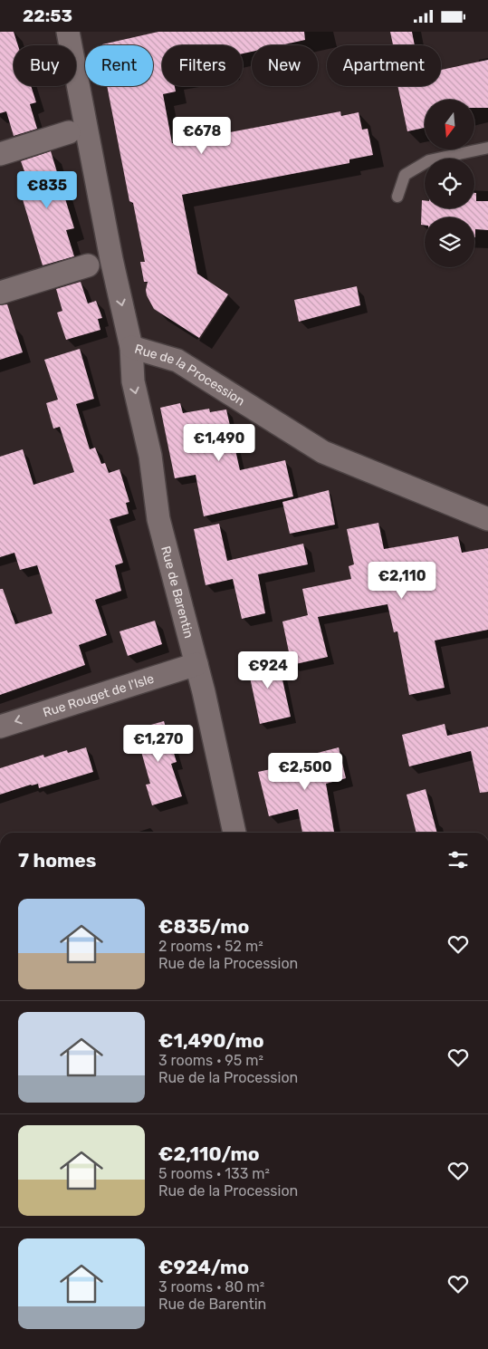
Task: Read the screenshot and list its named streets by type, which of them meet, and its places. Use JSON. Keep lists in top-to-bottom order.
{
  "streets": {
    "street": ["Rue de la Procession", "Rue de Barentin", "Rue Rouget de l'Isle"]
  },
  "crossings": [
    ["Rue de la Procession", "Rue de Barentin"],
    ["Rue de Barentin", "Rue Rouget de l'Isle"]
  ],
  "one_way": ["Rue de Barentin", "Rue Rouget de l'Isle"],
  "north": "bottom",
  "page": {
    "status": "22:53",
    "chip": [
      "Buy",
      "Rent",
      "Filters",
      "New",
      "Apartment"
    ],
    "price": [
      "€678",
      "€835",
      "€1,490",
      "€2,110",
      "€924",
      "€1,270",
      "€2,500"
    ],
    "heading": "7 homes",
    "list": [
      {
        "name": "€835/mo",
        "note": "2 rooms · 52 m² · Rue de la Procession"
      },
      {
        "name": "€1,490/mo",
        "note": "3 rooms · 95 m² · Rue de la Procession"
      },
      {
        "name": "€2,110/mo",
        "note": "5 rooms · 133 m² · Rue de la Procession"
      },
      {
        "name": "€924/mo",
        "note": "3 rooms · 80 m² · Rue de Barentin"
      }
    ]
  }
}
